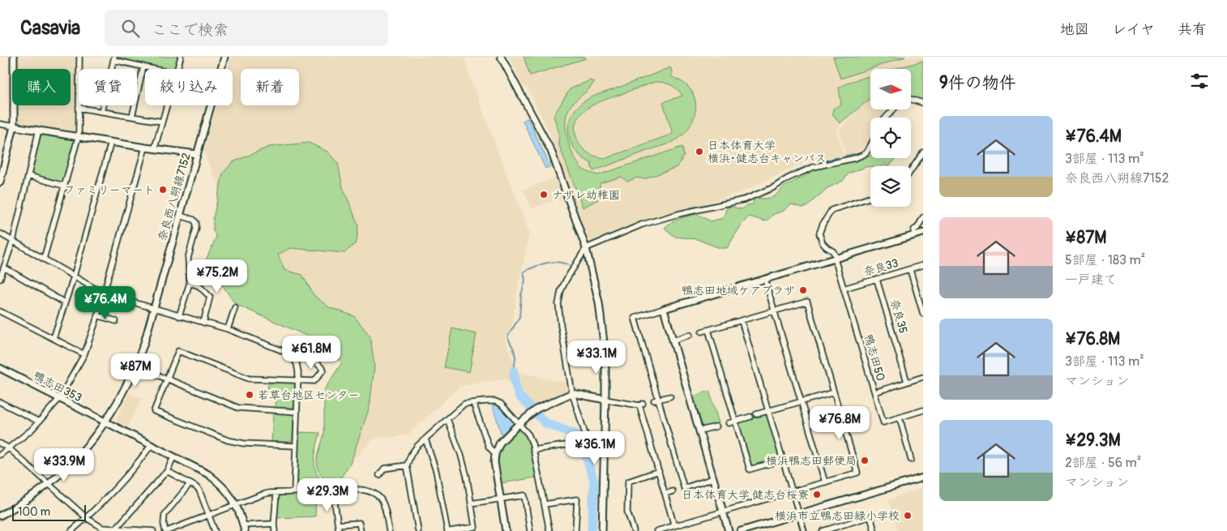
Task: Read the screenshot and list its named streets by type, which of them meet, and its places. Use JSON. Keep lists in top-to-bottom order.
{
  "streets": {
    "street": [
      "奈良西八朔線7152",
      "奈良33",
      "奈良35",
      "鴨志田50",
      "鴨志田353"
    ]
  },
  "crossings": [
    ["奈良西八朔線7152", "鴨志田353"],
    ["奈良33", "奈良35"],
    ["奈良33", "鴨志田50"]
  ],
  "places": [
    "日本体育大学 横浜･健志台キャンパス",
    "ファミリーマート",
    "ナザレ幼稚園",
    "鴨志田地域ケアプラザ",
    "若草台地区センター",
    "横浜鴨志田郵便局",
    "日本体育大学 健志台桜寮",
    "横浜市立鴨志田緑小学校"
  ],
  "scale_bar": "100 m",
  "north": "right",
  "page": {
    "header": "Casavia",
    "search": "ここで検索",
    "nav": ["地図", "レイヤ", "共有"],
    "heading": "9件の物件",
    "chip": [
      "購入",
      "賃貸",
      "絞り込み",
      "新着"
    ],
    "list": [
      {
        "name": "¥76.4M",
        "note": "3部屋 · 113 m² · 奈良西八朔線7152"
      },
      {
        "name": "¥87M",
        "note": "5部屋 · 183 m² · 一戸建て"
      },
      {
        "name": "¥76.8M",
        "note": "3部屋 · 113 m² · マンション"
      },
      {
        "name": "¥29.3M",
        "note": "2部屋 · 56 m² · マンション"
      }
    ],
    "price": [
      "¥75.2M",
      "¥76.4M",
      "¥61.8M",
      "¥33.1M",
      "¥87M",
      "¥76.8M",
      "¥36.1M",
      "¥33.9M",
      "¥29.3M"
    ],
    "scale": "100 m"
  }
}
